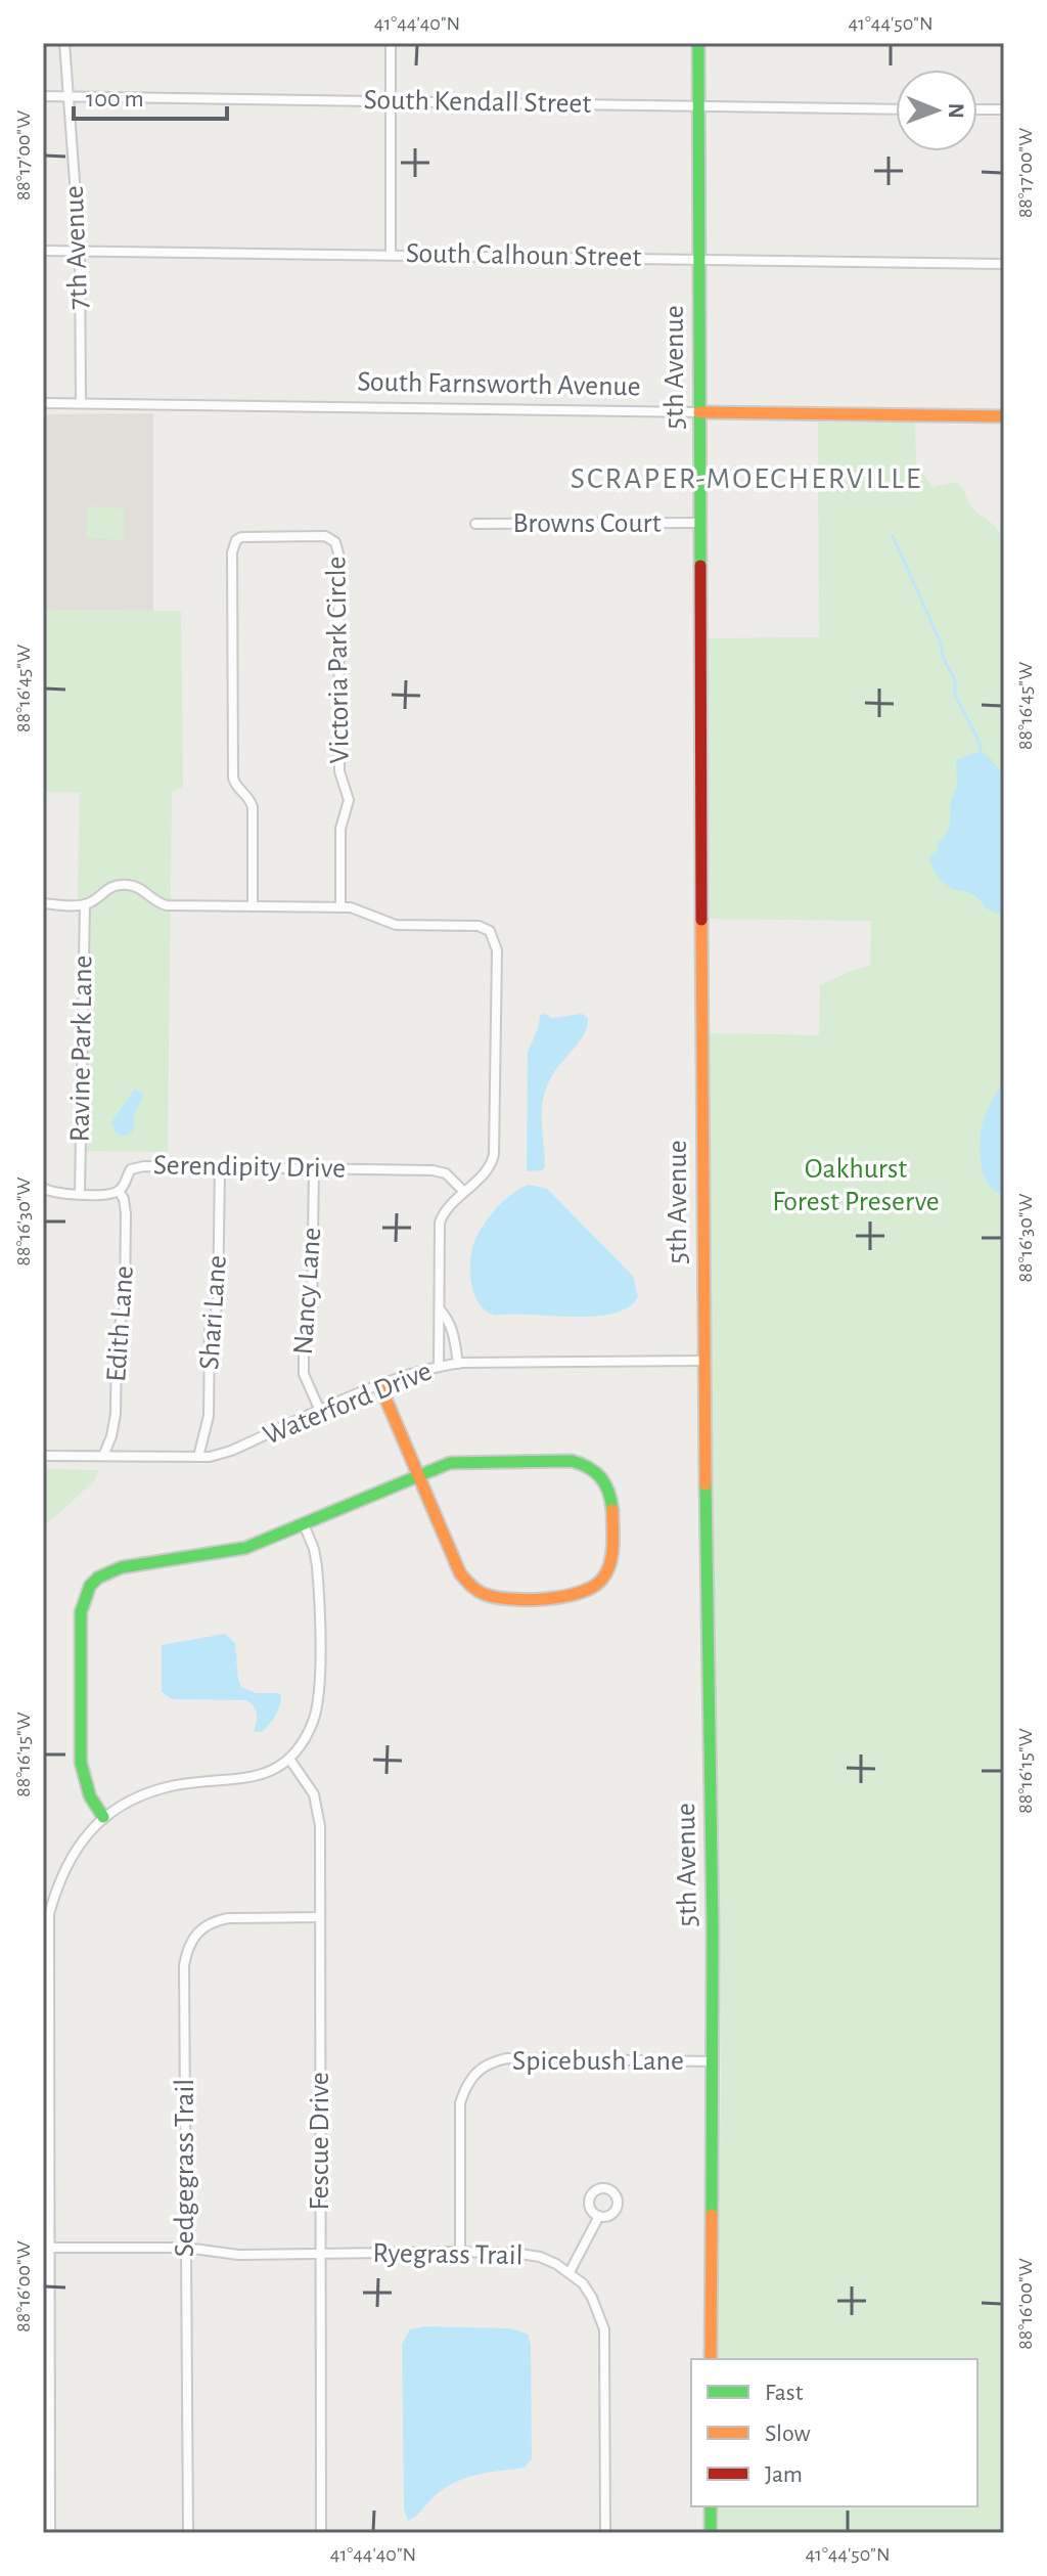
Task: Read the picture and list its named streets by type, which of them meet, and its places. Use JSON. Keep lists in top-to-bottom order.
{
  "streets": {
    "street": [
      "South Kendall Street",
      "7th Avenue",
      "South Calhoun Street",
      "5th Avenue",
      "South Farnsworth Avenue",
      "Browns Court",
      "Victoria Park Circle",
      "Ravine Park Lane",
      "Serendipity Drive",
      "Nancy Lane",
      "Shari Lane",
      "Edith Lane",
      "Waterford Drive",
      "Spicebush Lane",
      "Fescue Drive",
      "Sedgegrass Trail",
      "Ryegrass Trail"
    ]
  },
  "crossings": [
    ["South Kendall Street", "7th Avenue"],
    ["South Kendall Street", "5th Avenue"],
    ["7th Avenue", "South Calhoun Street"],
    ["7th Avenue", "South Farnsworth Avenue"],
    ["South Calhoun Street", "5th Avenue"],
    ["5th Avenue", "South Farnsworth Avenue"],
    ["5th Avenue", "Browns Court"],
    ["5th Avenue", "Waterford Drive"],
    ["5th Avenue", "Spicebush Lane"],
    ["Ravine Park Lane", "Serendipity Drive"],
    ["Serendipity Drive", "Nancy Lane"],
    ["Serendipity Drive", "Shari Lane"],
    ["Serendipity Drive", "Edith Lane"],
    ["Nancy Lane", "Waterford Drive"],
    ["Shari Lane", "Waterford Drive"],
    ["Edith Lane", "Waterford Drive"],
    ["Spicebush Lane", "Ryegrass Trail"],
    ["Fescue Drive", "Sedgegrass Trail"],
    ["Fescue Drive", "Ryegrass Trail"],
    ["Sedgegrass Trail", "Ryegrass Trail"]
  ],
  "districts": ["SCRAPER-MOECHERVILLE"],
  "parks": ["Oakhurst Forest Preserve"],
  "legend": ["Fast", "Slow", "Jam"],
  "scale_bar": "100 m",
  "north": "right",
  "coordinates": [
    "41°44'40\"N",
    "41°44'50\"N",
    "88°17'00\"W",
    "88°16'45\"W",
    "88°16'30\"W",
    "88°16'15\"W",
    "88°16'00\"W"
  ]
}
